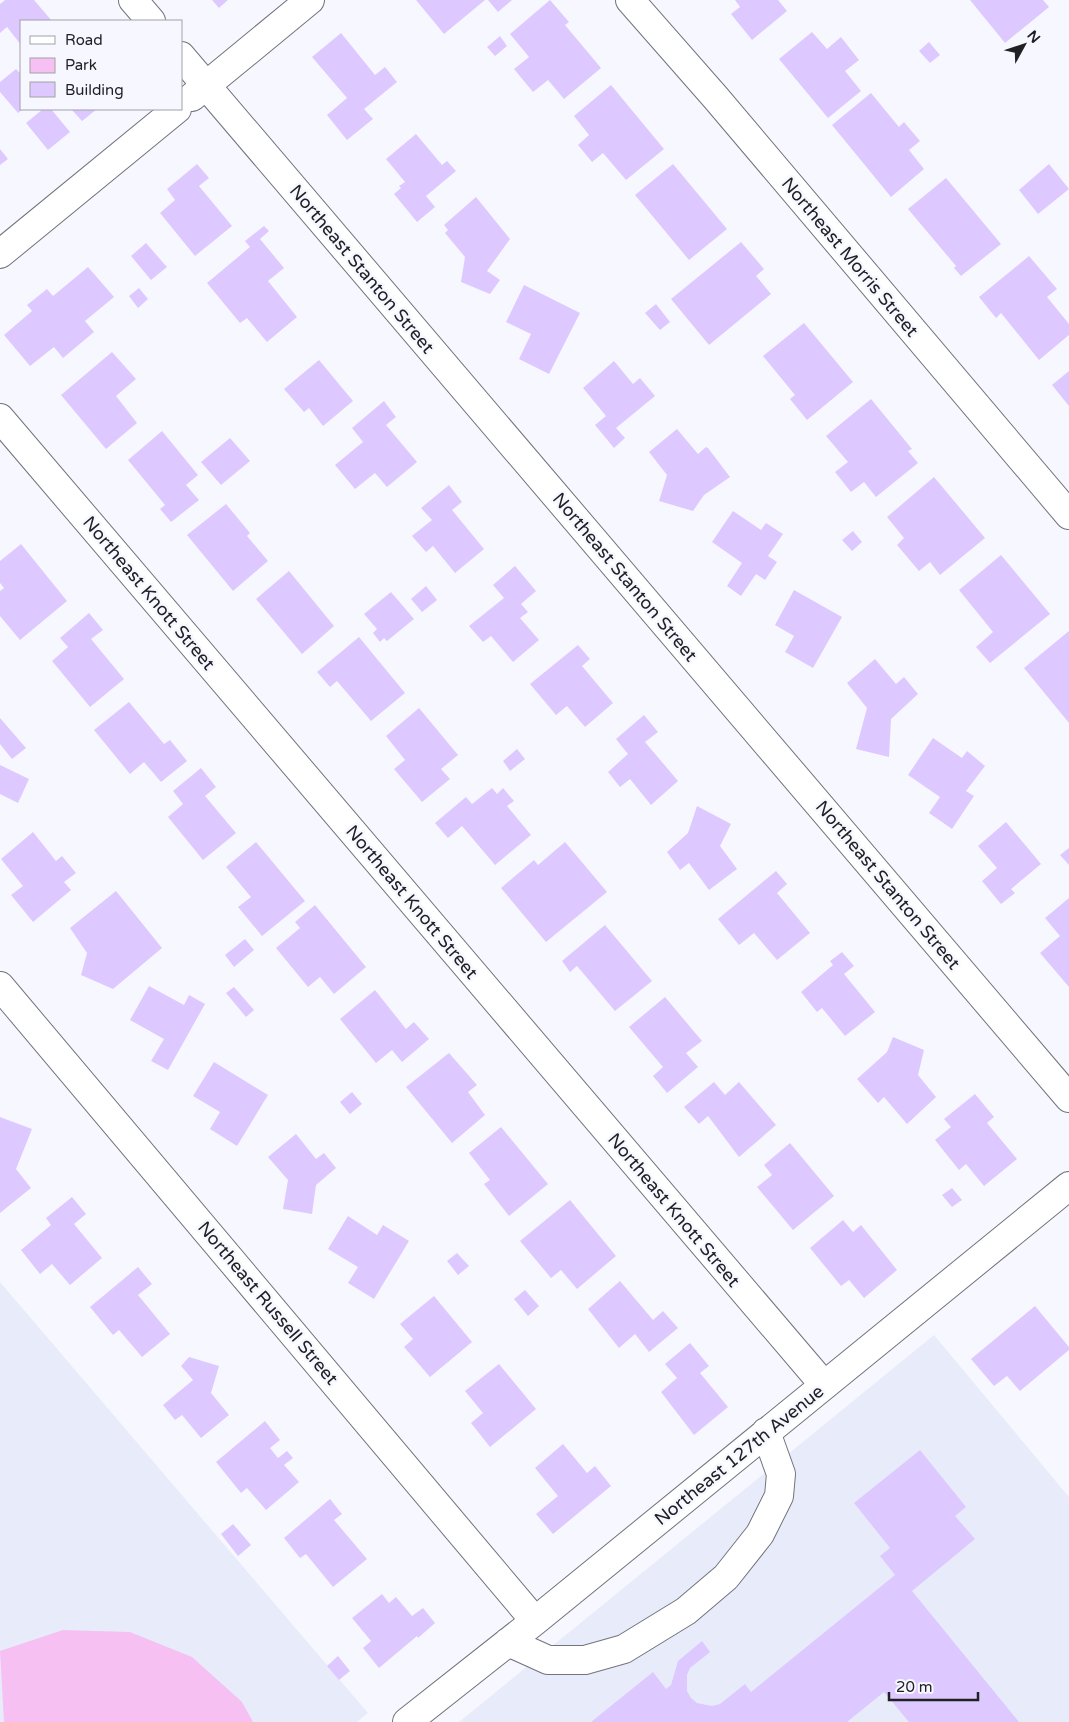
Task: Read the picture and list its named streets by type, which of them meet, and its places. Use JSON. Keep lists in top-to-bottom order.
{
  "streets": {
    "street": [
      "Northeast Morris Street",
      "Northeast Stanton Street",
      "Northeast Knott Street",
      "Northeast Russell Street",
      "Northeast 127th Avenue"
    ]
  },
  "crossings": [
    ["Northeast Knott Street", "Northeast 127th Avenue"],
    ["Northeast Russell Street", "Northeast 127th Avenue"]
  ],
  "legend": ["Road", "Park", "Building"],
  "scale_bar": "20 m",
  "north": "top right"
}
